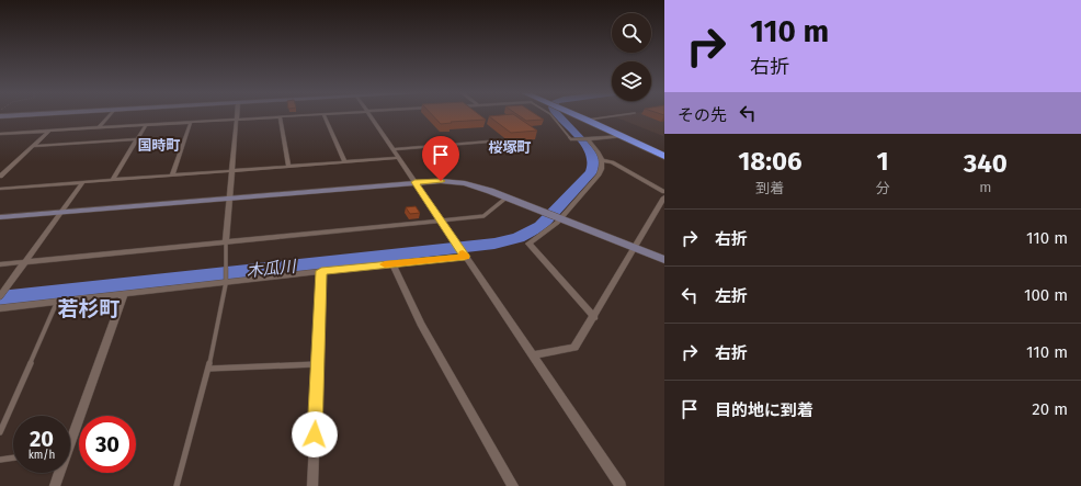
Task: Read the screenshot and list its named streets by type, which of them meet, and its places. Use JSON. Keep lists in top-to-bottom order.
{
  "districts": ["国時町", "桜塚町", "若杉町"],
  "water": ["木瓜川"],
  "page": {
    "turn": ["110 m", "右折"],
    "then": "その先",
    "eta": [
      "18:06",
      "到着",
      "1",
      "分",
      "340",
      "m"
    ],
    "list": [
      {
        "name": "右折",
        "value": "110 m"
      },
      {
        "name": "左折",
        "value": "100 m"
      },
      {
        "name": "右折",
        "value": "110 m"
      },
      {
        "name": "目的地に到着",
        "value": "20 m"
      }
    ],
    "speed": "20 km/h",
    "limit": "30"
  }
}
